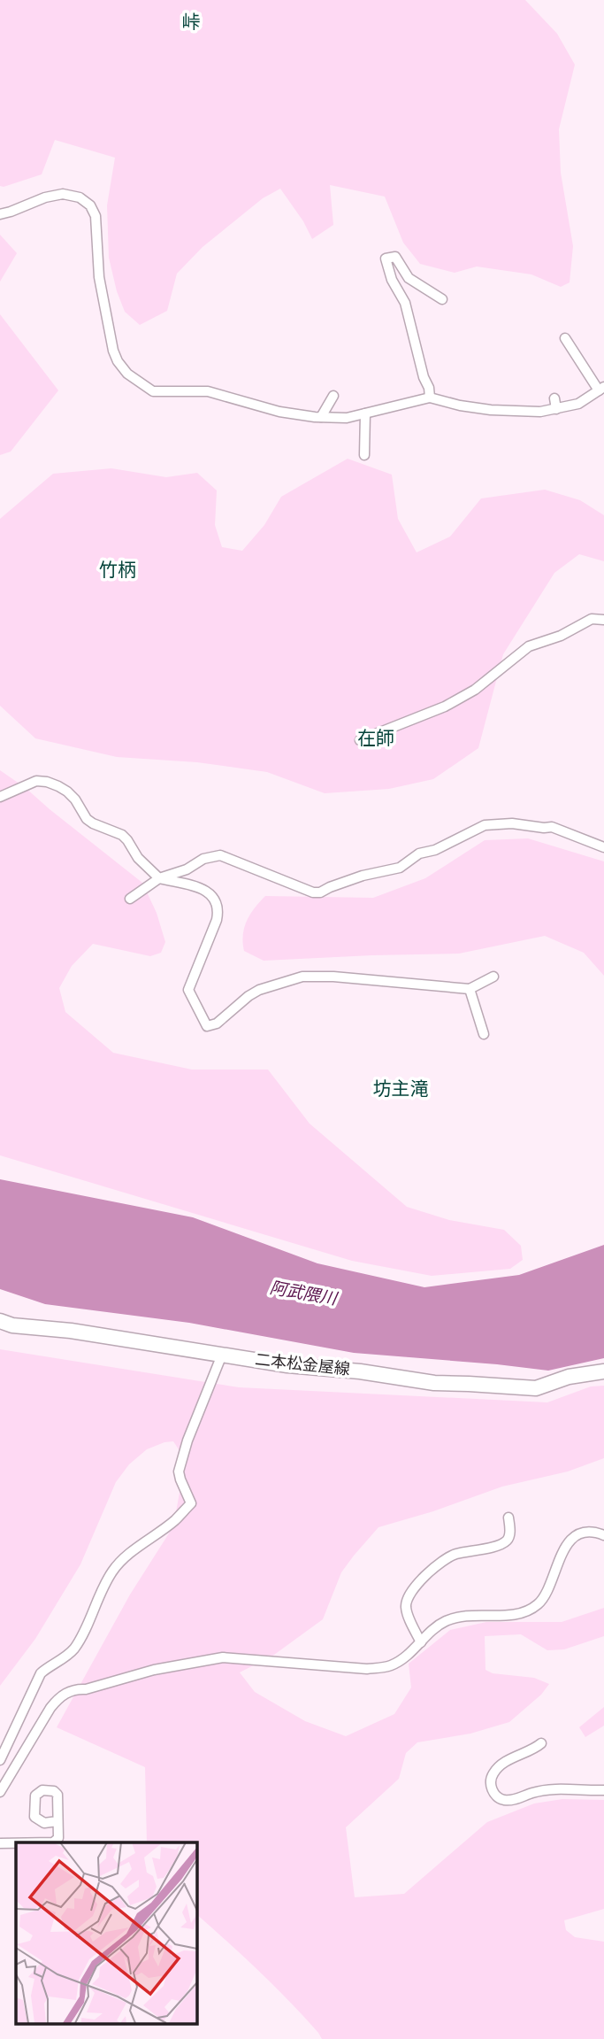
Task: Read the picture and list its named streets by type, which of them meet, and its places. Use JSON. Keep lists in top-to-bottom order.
{
  "streets": {
    "main road": ["二本松金屋線"]
  },
  "districts": [
    "峠",
    "竹柄",
    "在師",
    "坊主滝"
  ],
  "water": ["阿武隈川"]
}
